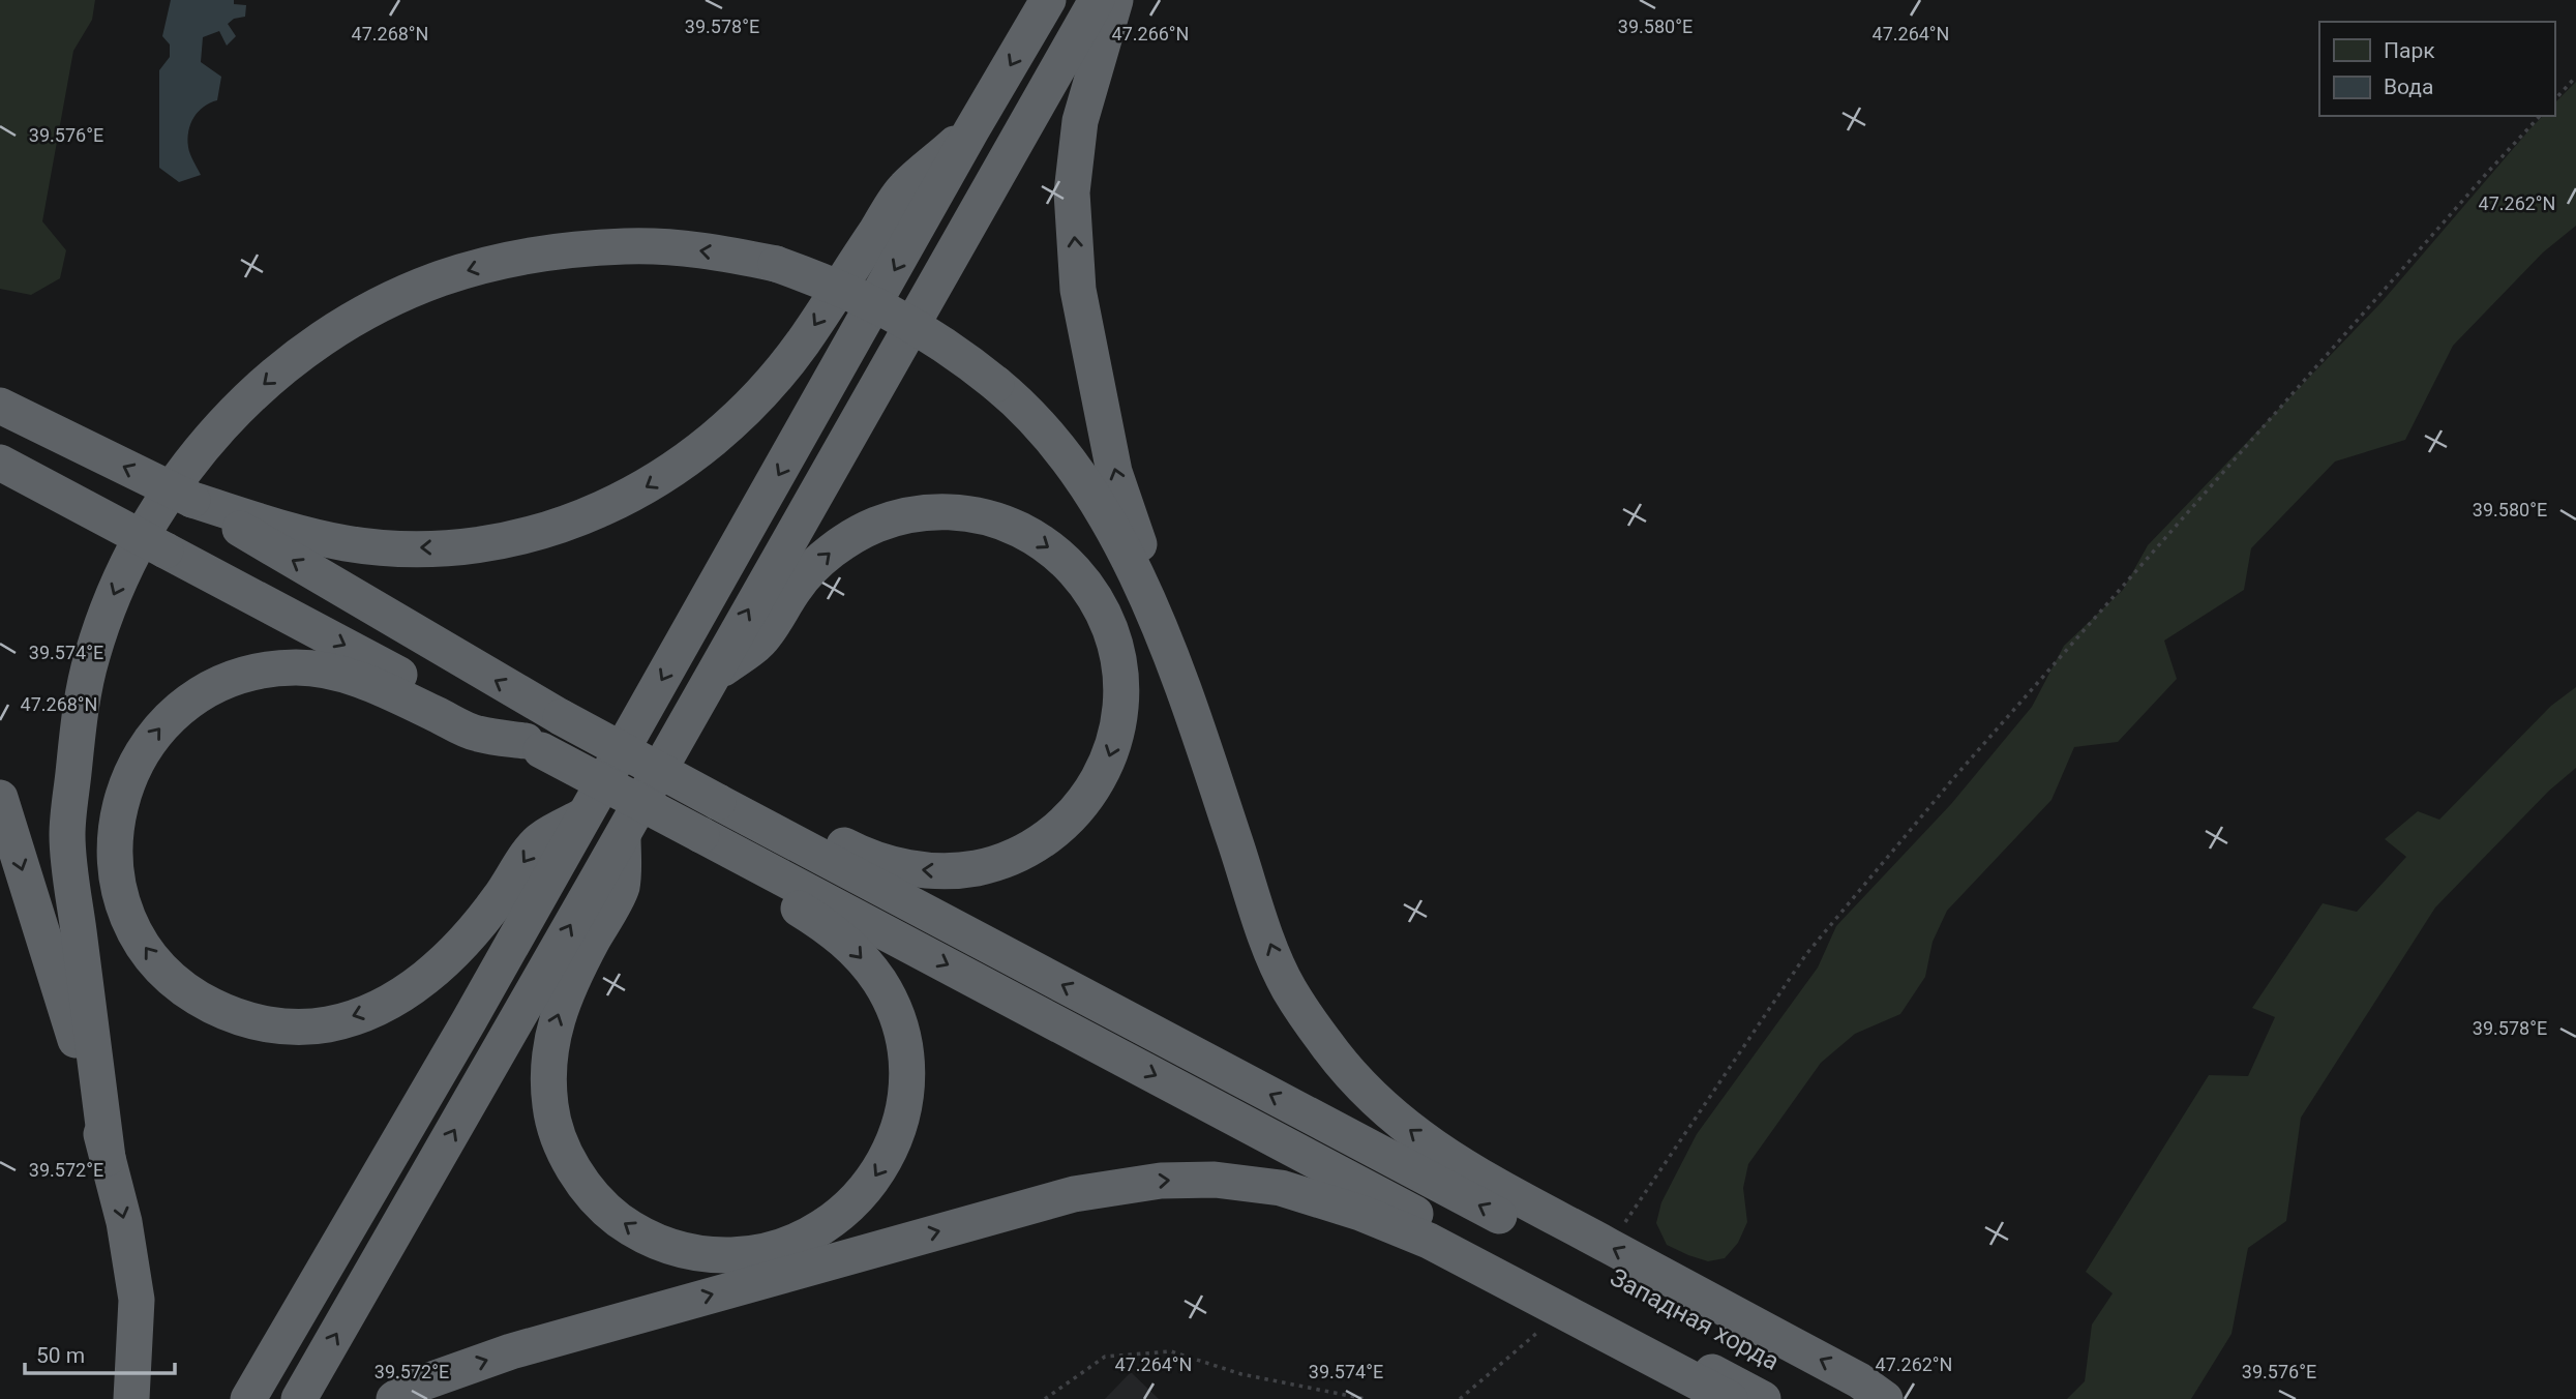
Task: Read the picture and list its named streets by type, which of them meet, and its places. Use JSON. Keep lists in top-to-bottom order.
{
  "streets": {
    "highway": ["Западная хорда"]
  },
  "legend": ["Парк", "Вода"],
  "scale_bar": "50 m",
  "coordinates": [
    "39.578°E",
    "39.580°E",
    "47.266°N",
    "47.264°N",
    "47.268°N",
    "39.576°E",
    "47.262°N",
    "39.574°E",
    "39.572°E"
  ]
}
